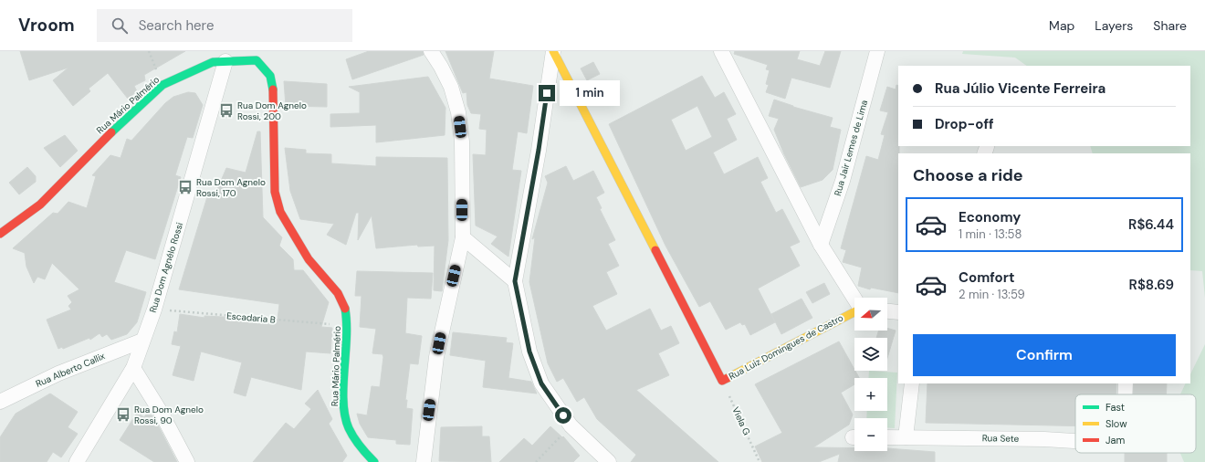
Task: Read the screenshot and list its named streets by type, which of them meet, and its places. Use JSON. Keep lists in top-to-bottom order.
{
  "streets": {
    "street": [
      "Rua Mário Palmério",
      "Rua Jair Lemes de Lima",
      "Rua Dom Agnélo Rossi",
      "Rua Luiz Domingues de Castro",
      "Rua Alberto Callix",
      "Rua Sete"
    ],
    "path": ["Escadaria B", "Viela G"]
  },
  "crossings": [
    ["Rua Mário Palmério", "Rua Dom Agnélo Rossi"],
    ["Rua Mário Palmério", "Escadaria B"],
    ["Rua Jair Lemes de Lima", "Rua Luiz Domingues de Castro"],
    ["Rua Dom Agnélo Rossi", "Escadaria B"],
    ["Rua Dom Agnélo Rossi", "Rua Alberto Callix"],
    ["Rua Luiz Domingues de Castro", "Viela G"]
  ],
  "places": {
    "bus stop": ["Rua Dom Agnelo Rossi, 200", "Rua Dom Agnelo Rossi, 170", "Rua Dom Agnelo Rossi, 90"]
  },
  "legend": ["Fast", "Slow", "Jam"],
  "north": "left",
  "page": {
    "header": "Vroom",
    "search": "Search here",
    "nav": ["Map", "Layers", "Share"],
    "banner": ["Rua Júlio Vicente Ferreira", "Drop-off"],
    "bubble": "1 min",
    "heading": "Choose a ride",
    "list": [
      {
        "name": "Economy",
        "note": "1 min · 13:58",
        "value": "R$6.44"
      },
      {
        "name": "Comfort",
        "note": "2 min · 13:59",
        "value": "R$8.69"
      }
    ],
    "map_buttons": ["+", "−"],
    "buttons": "Confirm"
  }
}
